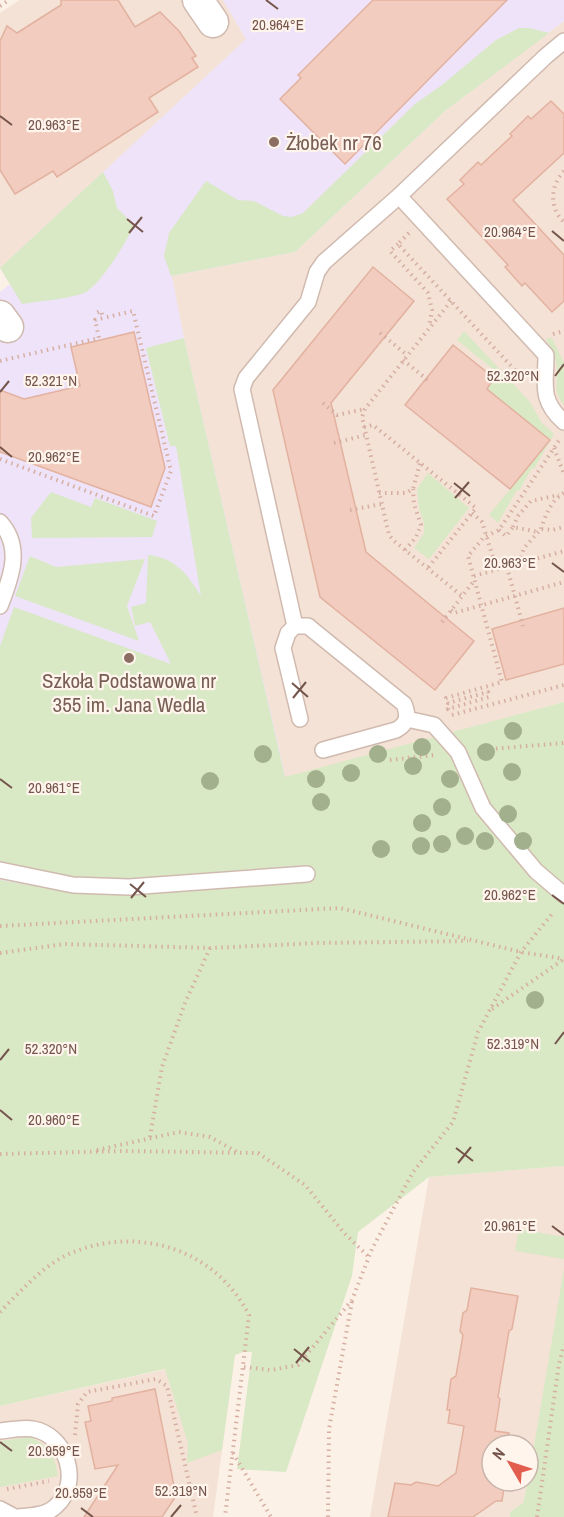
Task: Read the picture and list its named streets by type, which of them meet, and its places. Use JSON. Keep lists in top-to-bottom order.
{
  "places": ["Żłobek nr 76", "Szkoła Podstawowa nr 355 im. Jana Wedla"],
  "north": "top left",
  "coordinates": [
    "20.964°E",
    "20.963°E",
    "52.320°N",
    "52.321°N",
    "20.962°E",
    "20.961°E",
    "52.319°N",
    "20.960°E",
    "20.959°E"
  ]
}
